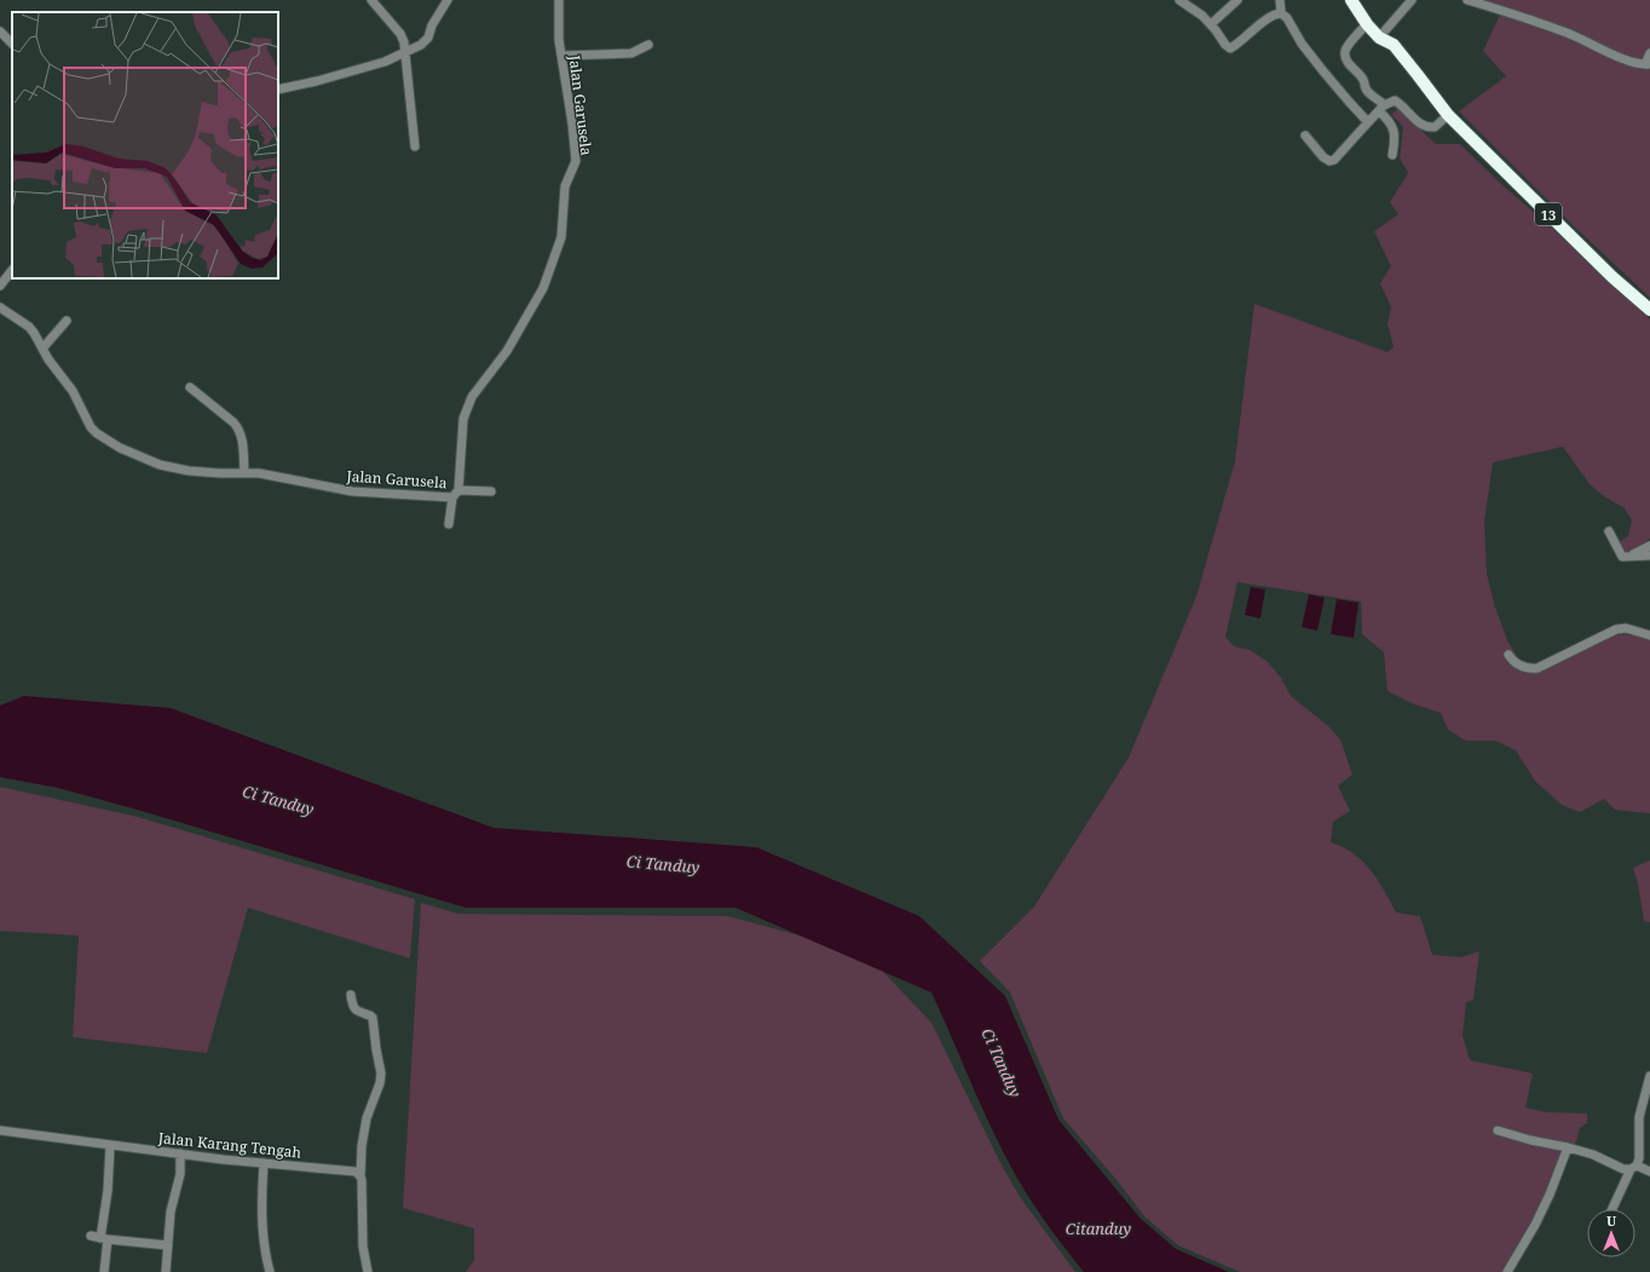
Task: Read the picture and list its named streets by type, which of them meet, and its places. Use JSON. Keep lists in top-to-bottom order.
{
  "streets": {
    "highway": ["13"],
    "street": ["Jalan Garusela", "Jalan Karang Tengah"]
  },
  "water": ["Ci Tanduy", "Citanduy"],
  "north": "top"
}
